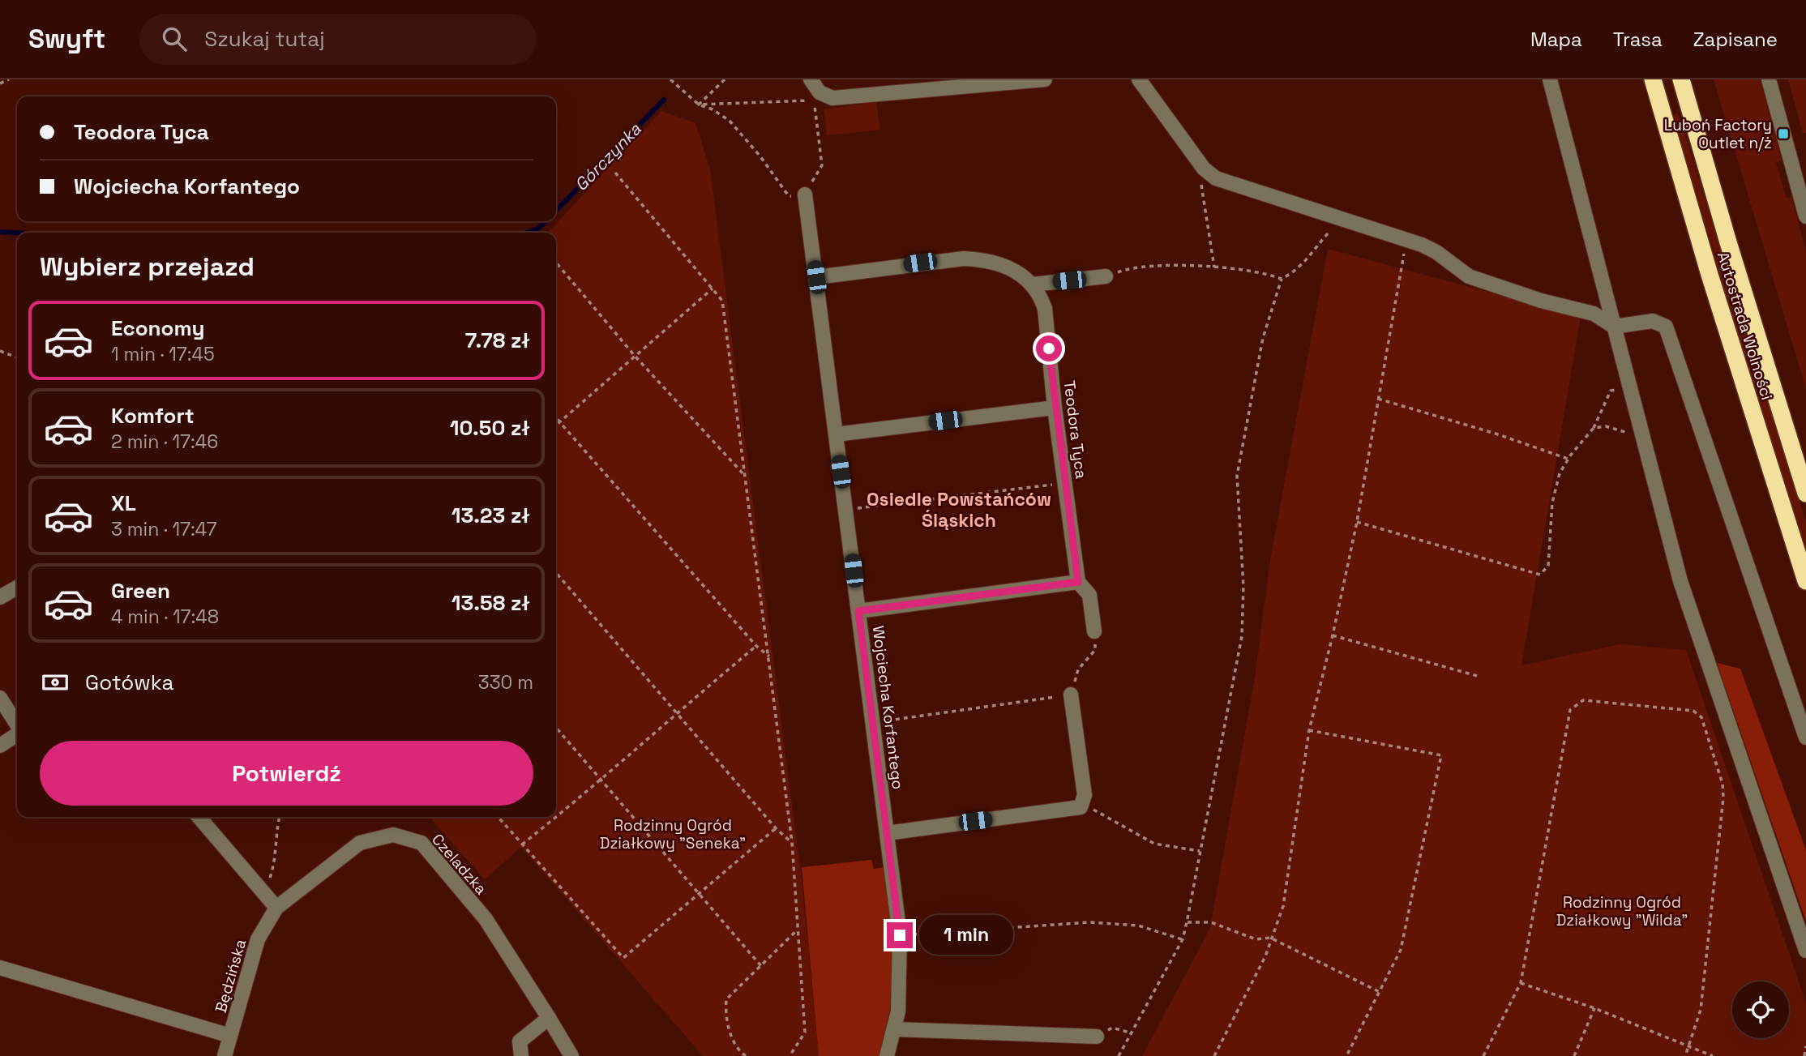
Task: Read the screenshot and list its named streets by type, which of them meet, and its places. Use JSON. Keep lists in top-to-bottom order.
{
  "streets": {
    "highway": ["Autostrada Wolności"],
    "street": [
      "Teodora Tyca",
      "Wojciecha Korfantego",
      "Czeladzka",
      "Będzińska"
    ]
  },
  "crossings": [
    ["Teodora Tyca", "Wojciecha Korfantego"],
    ["Czeladzka", "Będzińska"]
  ],
  "districts": ["Osiedle Powstańców Śląskich"],
  "water": ["Górczynka"],
  "parks": ["Rodzinny Ogród Działkowy \"Seneka\"", "Rodzinny Ogród Działkowy \"Wilda\""],
  "places": {
    "transit": ["Luboń Factory Outlet n/ż"]
  },
  "page": {
    "header": "Swyft",
    "search": "Szukaj tutaj",
    "nav": ["Mapa", "Trasa", "Zapisane"],
    "banner": ["Teodora Tyca", "Wojciecha Korfantego"],
    "heading": "Wybierz przejazd",
    "list": [
      {
        "name": "Economy",
        "note": "1 min · 17:45",
        "value": "7.78 zł"
      },
      {
        "name": "Komfort",
        "note": "2 min · 17:46",
        "value": "10.50 zł"
      },
      {
        "name": "XL",
        "note": "3 min · 17:47",
        "value": "13.23 zł"
      },
      {
        "name": "Green",
        "note": "4 min · 17:48",
        "value": "13.58 zł"
      }
    ],
    "pay": ["Gotówka", "330 m"],
    "buttons": "Potwierdź",
    "bubble": "1 min"
  }
}
